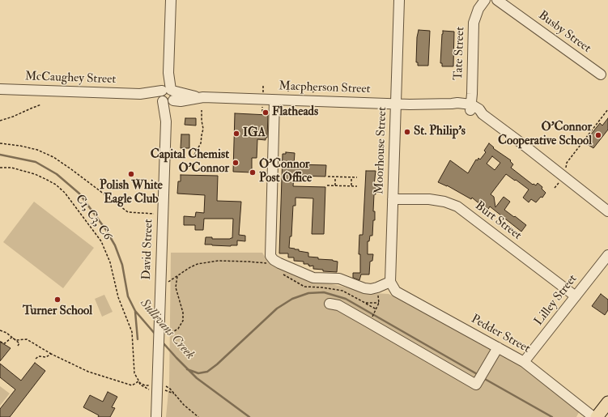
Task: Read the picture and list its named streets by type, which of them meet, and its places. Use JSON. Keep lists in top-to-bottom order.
{
  "streets": {
    "street": [
      "Busby Street",
      "Tate Street",
      "McCaughey Street",
      "Macpherson Street",
      "Moorhouse Street",
      "Burt Street",
      "David Street",
      "Lilley Street",
      "Pedder Street"
    ],
    "path": ["C1, C3, C6"]
  },
  "crossings": [
    ["Tate Street", "Macpherson Street"],
    ["McCaughey Street", "Macpherson Street"],
    ["McCaughey Street", "David Street"],
    ["Macpherson Street", "Moorhouse Street"],
    ["Macpherson Street", "David Street"],
    ["Moorhouse Street", "Burt Street"],
    ["Moorhouse Street", "Pedder Street"],
    ["Burt Street", "Lilley Street"],
    ["Lilley Street", "Pedder Street"]
  ],
  "water": ["Sullivans Creek"],
  "places": [
    "Flatheads",
    "St. Philip's",
    "IGA",
    "O'Connor Cooperative School",
    "Capital Chemist O'Connor",
    "O'Connor Post Office",
    "Polish White Eagle Club",
    "Turner School"
  ]
}
